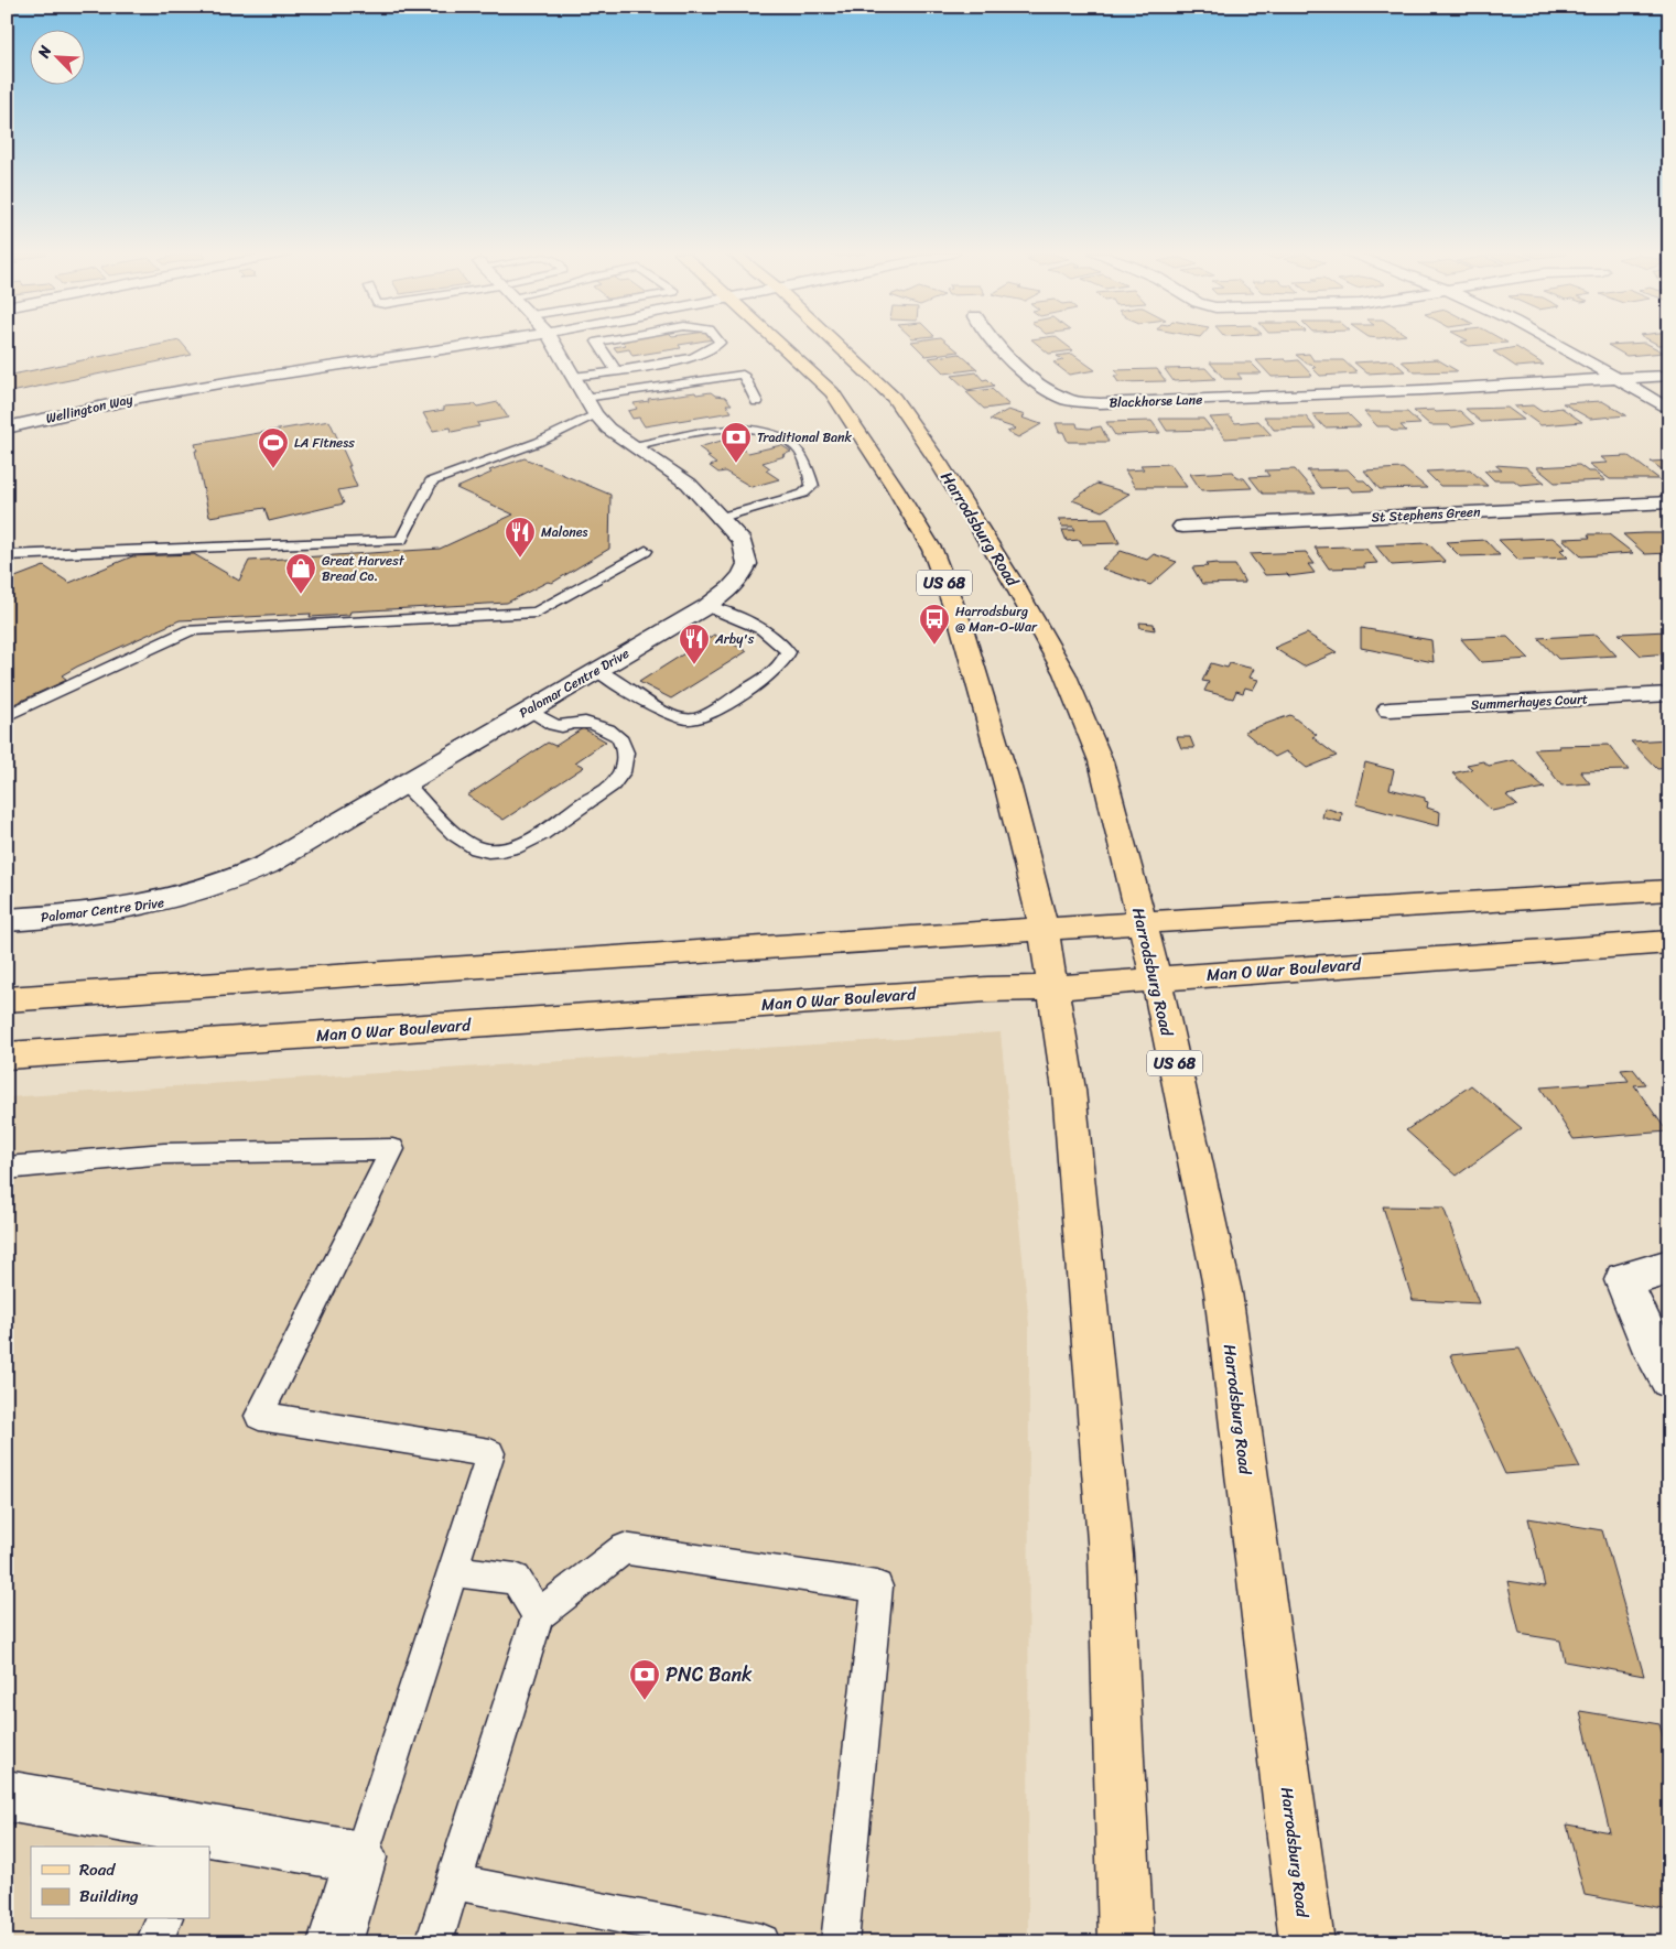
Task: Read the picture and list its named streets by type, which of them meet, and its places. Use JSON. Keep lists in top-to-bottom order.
{
  "streets": {
    "main road": ["Harrodsburg Road", "US 68", "Man O War Boulevard"],
    "street": [
      "Blackhorse Lane",
      "Wellington Way",
      "St Stephens Green",
      "Palomar Centre Drive",
      "Summerhayes Court"
    ]
  },
  "crossings": [
    ["Harrodsburg Road", "Man O War Boulevard"],
    ["US 68", "Man O War Boulevard"]
  ],
  "places": {
    "bank": ["Traditional Bank", "PNC Bank"],
    "sports": ["LA Fitness"],
    "restaurant": ["Malones", "Arby's"],
    "shop": ["Great Harvest Bread Co."],
    "bus stop": ["Harrodsburg @ Man-O-War"]
  },
  "legend": ["Road", "Building"],
  "north": "top left"
}
